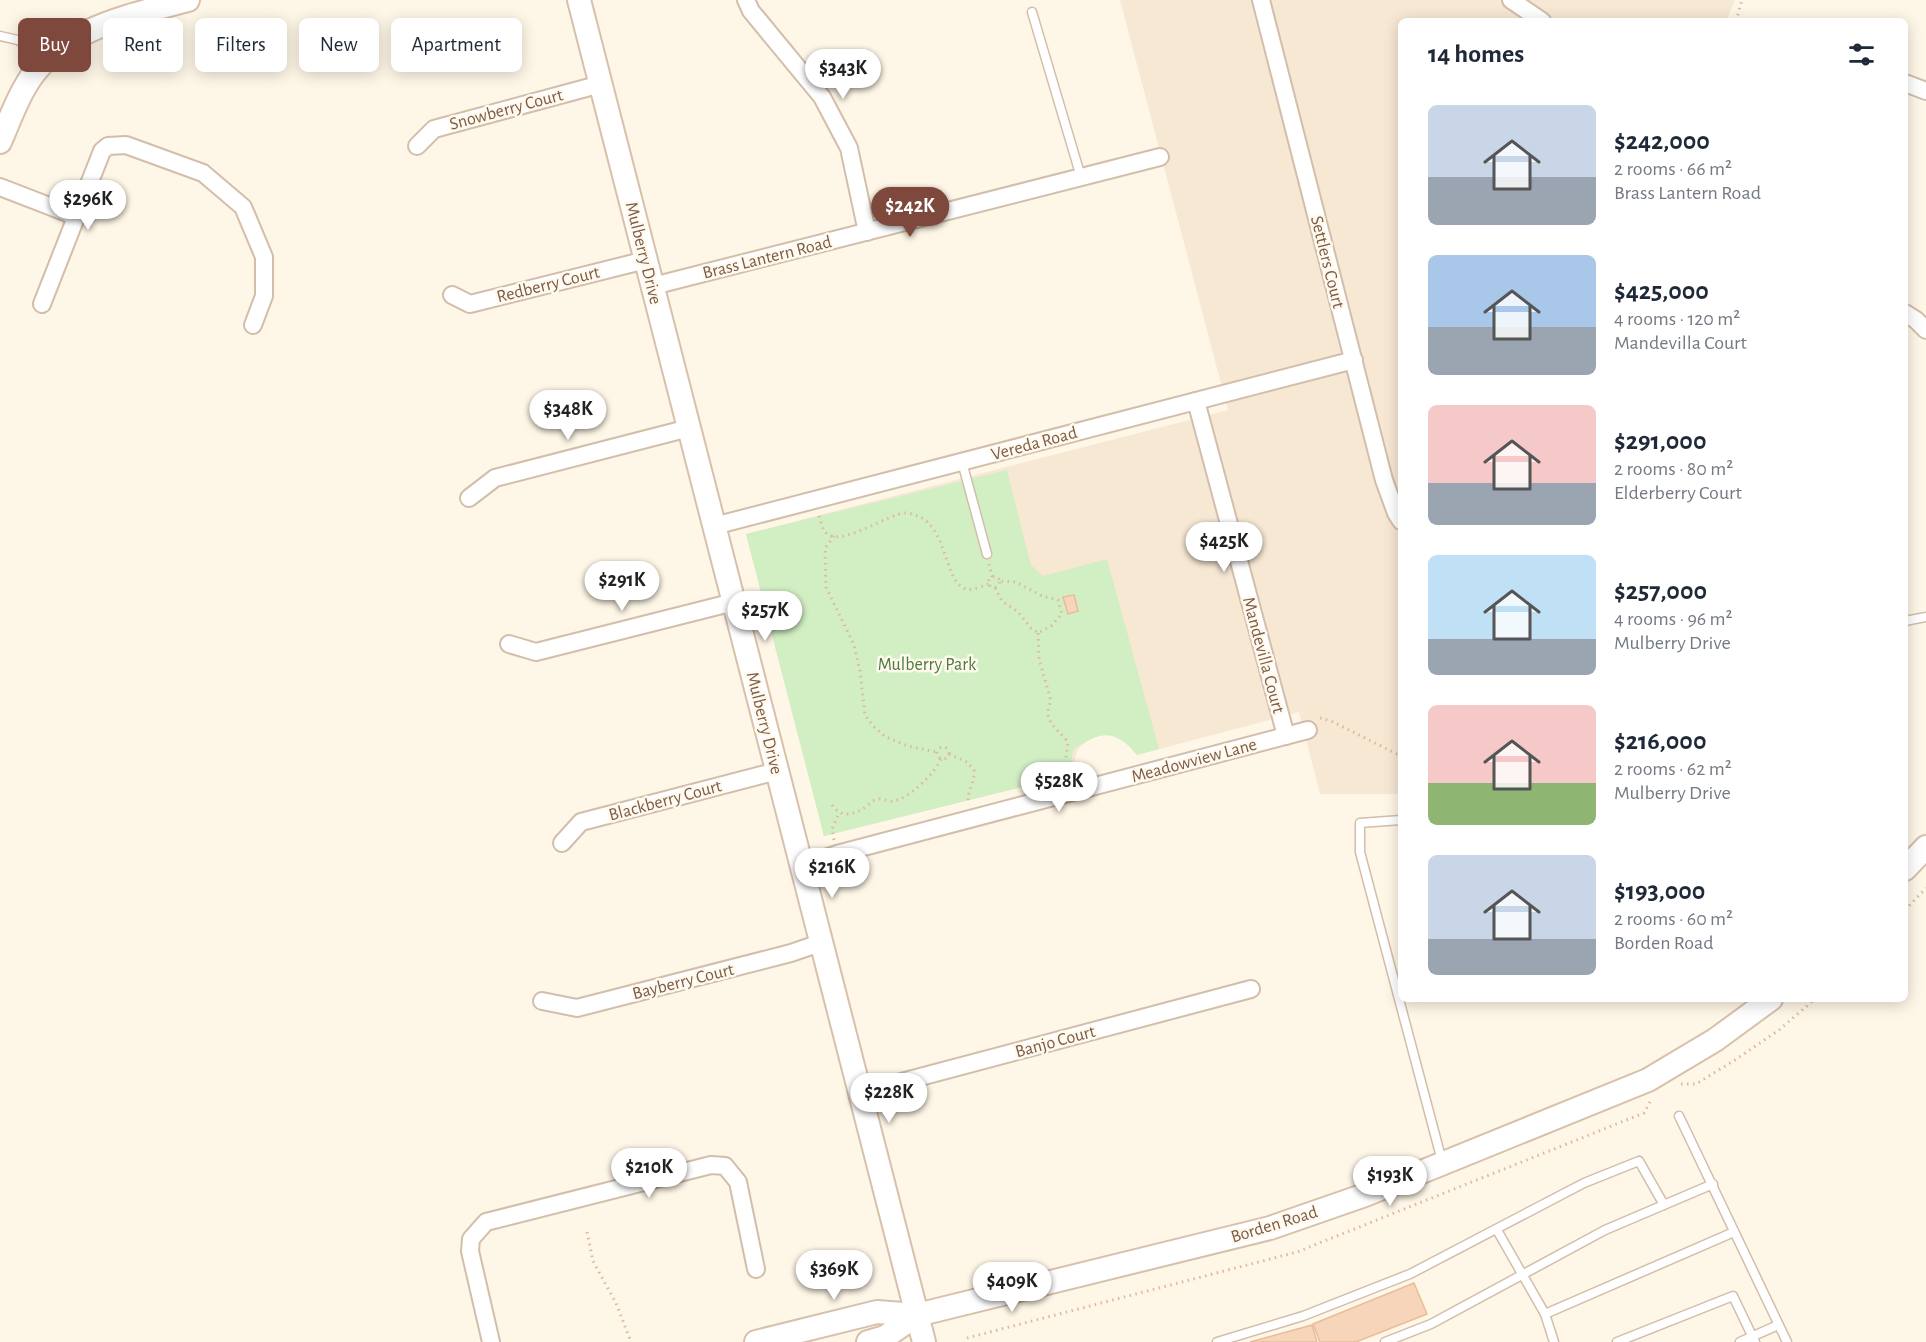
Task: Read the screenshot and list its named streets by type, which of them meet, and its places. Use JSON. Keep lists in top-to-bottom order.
{
  "streets": {
    "main road": ["Mulberry Drive", "Borden Road"],
    "street": [
      "Snowberry Court",
      "Brass Lantern Road",
      "Settlers Court",
      "Redberry Court",
      "Vereda Road",
      "Mandevilla Court",
      "Meadowview Lane",
      "Blackberry Court",
      "Bayberry Court",
      "Banjo Court"
    ]
  },
  "crossings": [
    ["Snowberry Court", "Mulberry Drive"],
    ["Mulberry Drive", "Brass Lantern Road"],
    ["Mulberry Drive", "Redberry Court"],
    ["Mulberry Drive", "Vereda Road"],
    ["Mulberry Drive", "Meadowview Lane"],
    ["Mulberry Drive", "Blackberry Court"],
    ["Mulberry Drive", "Bayberry Court"],
    ["Mulberry Drive", "Banjo Court"],
    ["Mulberry Drive", "Borden Road"],
    ["Settlers Court", "Vereda Road"],
    ["Vereda Road", "Mandevilla Court"],
    ["Mandevilla Court", "Meadowview Lane"]
  ],
  "parks": ["Mulberry Park"],
  "page": {
    "chip": [
      "Buy",
      "Rent",
      "Filters",
      "New",
      "Apartment"
    ],
    "heading": "14 homes",
    "price": [
      "$343K",
      "$296K",
      "$242K",
      "$348K",
      "$425K",
      "$291K",
      "$257K",
      "$528K",
      "$216K",
      "$228K",
      "$210K",
      "$193K",
      "$369K",
      "$409K"
    ],
    "list": [
      {
        "name": "$242,000",
        "note": "2 rooms · 66 m² · Brass Lantern Road"
      },
      {
        "name": "$425,000",
        "note": "4 rooms · 120 m² · Mandevilla Court"
      },
      {
        "name": "$291,000",
        "note": "2 rooms · 80 m² · Elderberry Court"
      },
      {
        "name": "$257,000",
        "note": "4 rooms · 96 m² · Mulberry Drive"
      },
      {
        "name": "$216,000",
        "note": "2 rooms · 62 m² · Mulberry Drive"
      },
      {
        "name": "$193,000",
        "note": "2 rooms · 60 m² · Borden Road"
      }
    ]
  }
}
